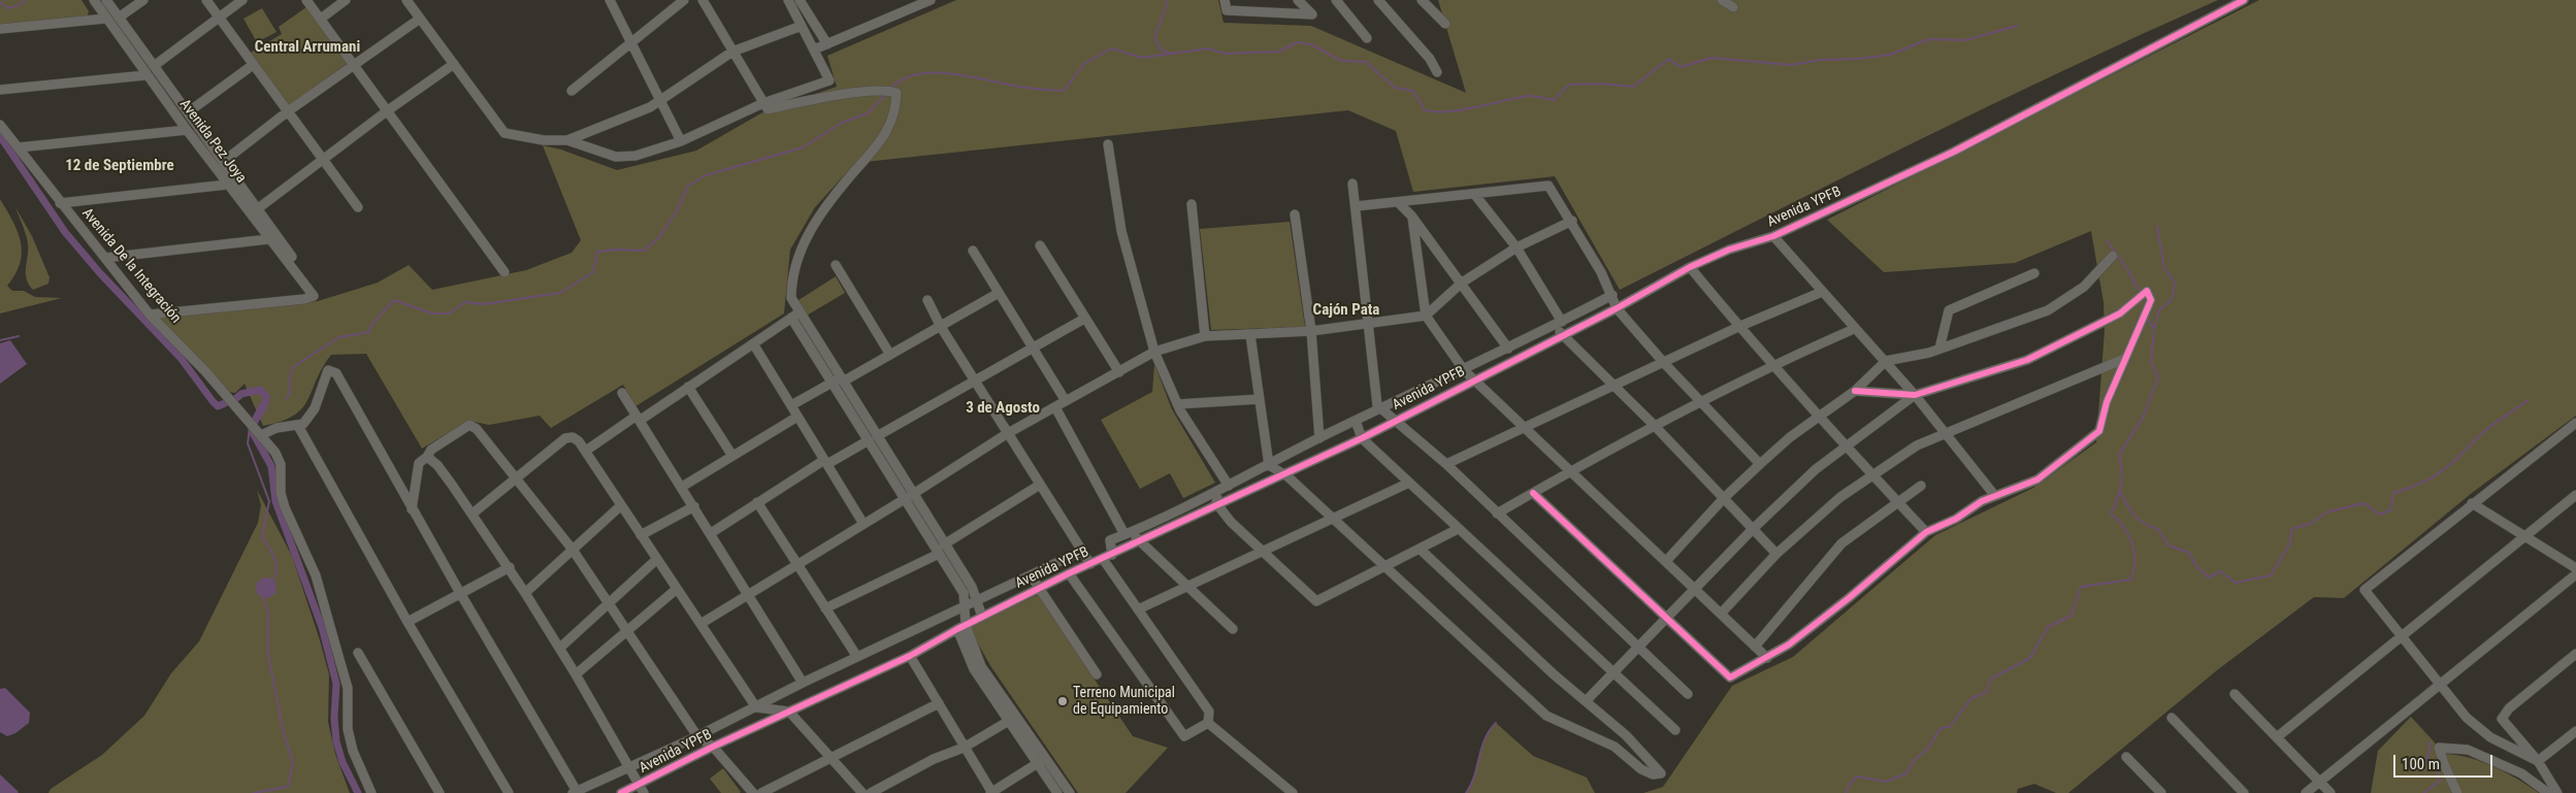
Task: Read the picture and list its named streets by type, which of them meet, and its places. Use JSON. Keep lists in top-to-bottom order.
{
  "streets": {
    "street": ["Avenida Pez Joya", "Avenida YPFB", "Avenida De la Integración"]
  },
  "crossings": [
    ["Avenida Pez Joya", "Avenida De la Integración"]
  ],
  "districts": [
    "Central Arrumani",
    "12 de Septiembre",
    "Cajón Pata",
    "3 de Agosto"
  ],
  "places": ["Terreno Municipal de Equipamiento"],
  "scale_bar": "100 m"
}
